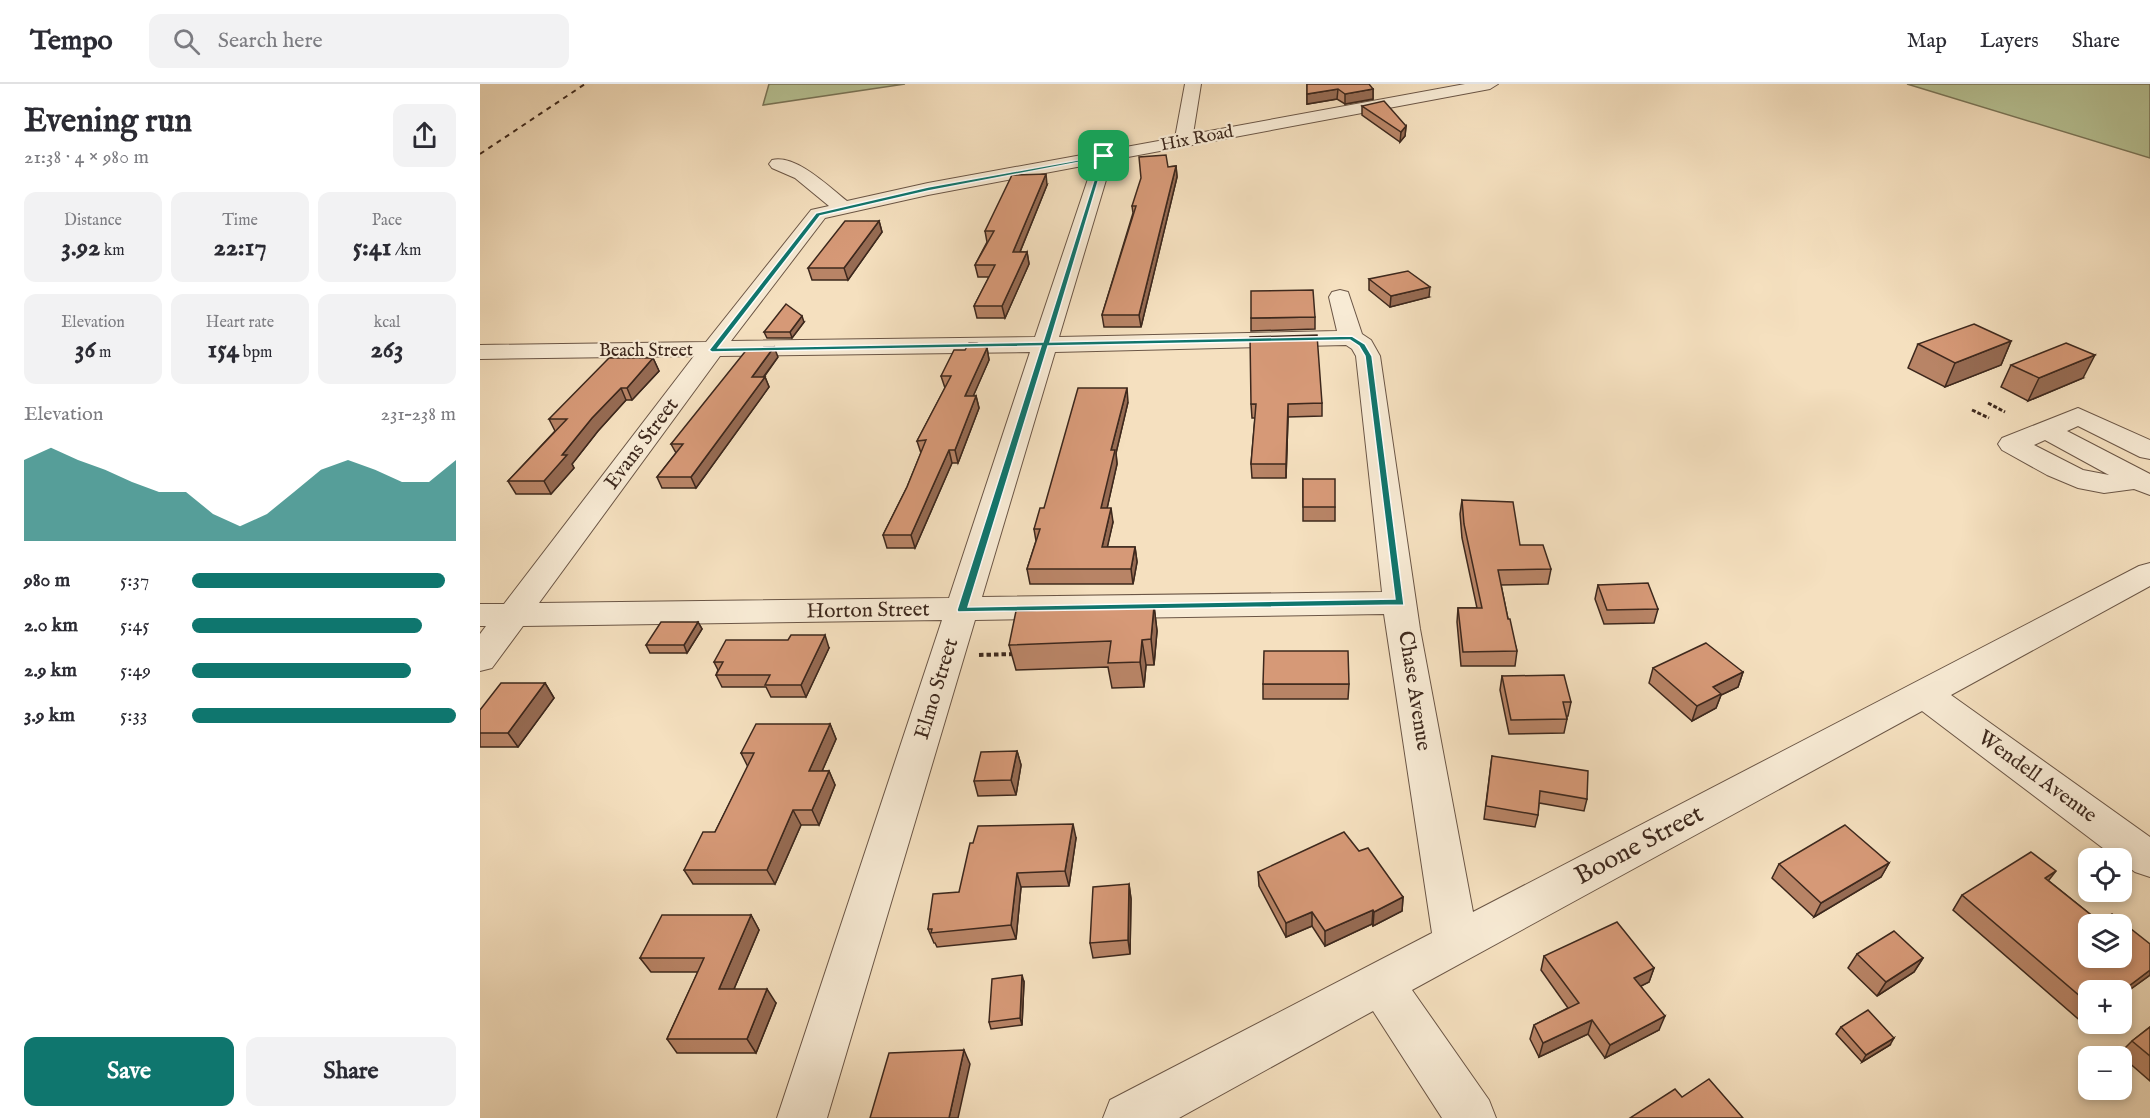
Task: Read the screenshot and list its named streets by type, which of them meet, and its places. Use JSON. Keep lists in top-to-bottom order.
{
  "streets": {
    "street": [
      "Hix Road",
      "Beach Street",
      "Evans Street",
      "Horton Street",
      "Elmo Street",
      "Chase Avenue",
      "Wendell Avenue",
      "Boone Street"
    ]
  },
  "crossings": [
    ["Hix Road", "Evans Street"],
    ["Hix Road", "Elmo Street"],
    ["Beach Street", "Evans Street"],
    ["Beach Street", "Elmo Street"],
    ["Beach Street", "Chase Avenue"],
    ["Evans Street", "Horton Street"],
    ["Horton Street", "Elmo Street"],
    ["Horton Street", "Chase Avenue"],
    ["Chase Avenue", "Boone Street"],
    ["Wendell Avenue", "Boone Street"]
  ],
  "page": {
    "header": "Tempo",
    "search": "Search here",
    "nav": ["Map", "Layers", "Share"],
    "heading": ["Evening run", "21:38 · 4 × 980 m"],
    "stats": [
      ["Distance", "3.92 km"],
      ["Time", "22:17"],
      ["Pace", "5:41 /km"],
      ["Elevation", "36 m"],
      ["Heart rate", "154 bpm"],
      ["kcal", "263"]
    ],
    "chart": ["Elevation", "231–238 m"],
    "list": [
      {
        "name": "980 m",
        "note": "5:37"
      },
      {
        "name": "2.0 km",
        "note": "5:45"
      },
      {
        "name": "2.9 km",
        "note": "5:49"
      },
      {
        "name": "3.9 km",
        "note": "5:33"
      }
    ],
    "map_buttons": ["+", "−"],
    "buttons": ["Save", "Share"]
  }
}
